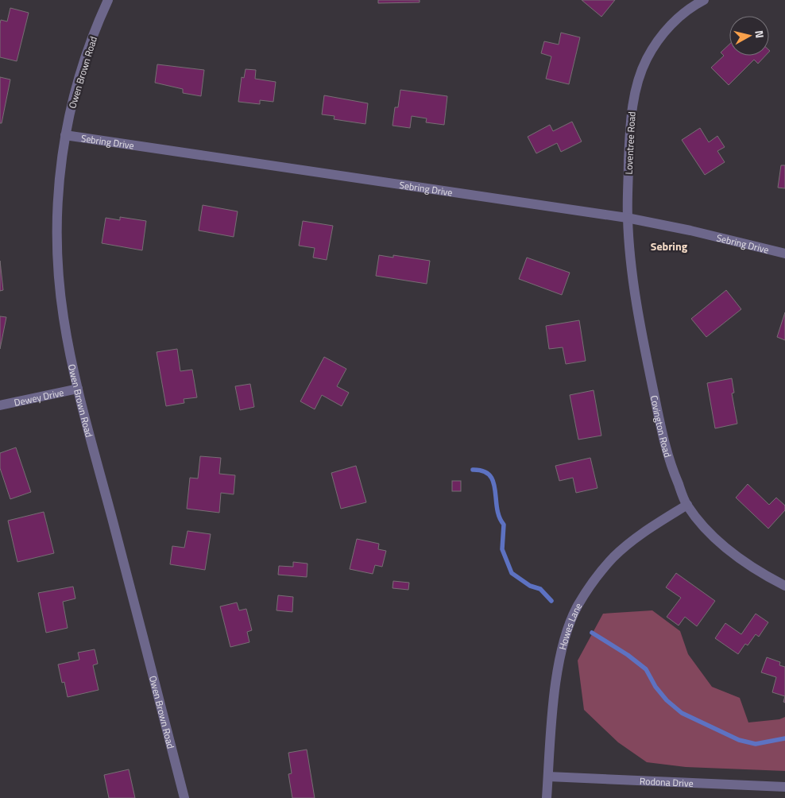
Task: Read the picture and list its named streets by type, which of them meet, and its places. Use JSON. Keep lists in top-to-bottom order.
{
  "streets": {
    "street": [
      "Owen Brown Road",
      "Sebring Drive",
      "Loventree Road",
      "Dewey Drive",
      "Covington Road",
      "Howes Lane",
      "Rodona Drive"
    ]
  },
  "crossings": [
    ["Owen Brown Road", "Sebring Drive"],
    ["Owen Brown Road", "Dewey Drive"],
    ["Sebring Drive", "Loventree Road"],
    ["Sebring Drive", "Covington Road"],
    ["Loventree Road", "Covington Road"],
    ["Covington Road", "Howes Lane"],
    ["Howes Lane", "Rodona Drive"]
  ],
  "districts": ["Sebring"],
  "north": "right"
}
